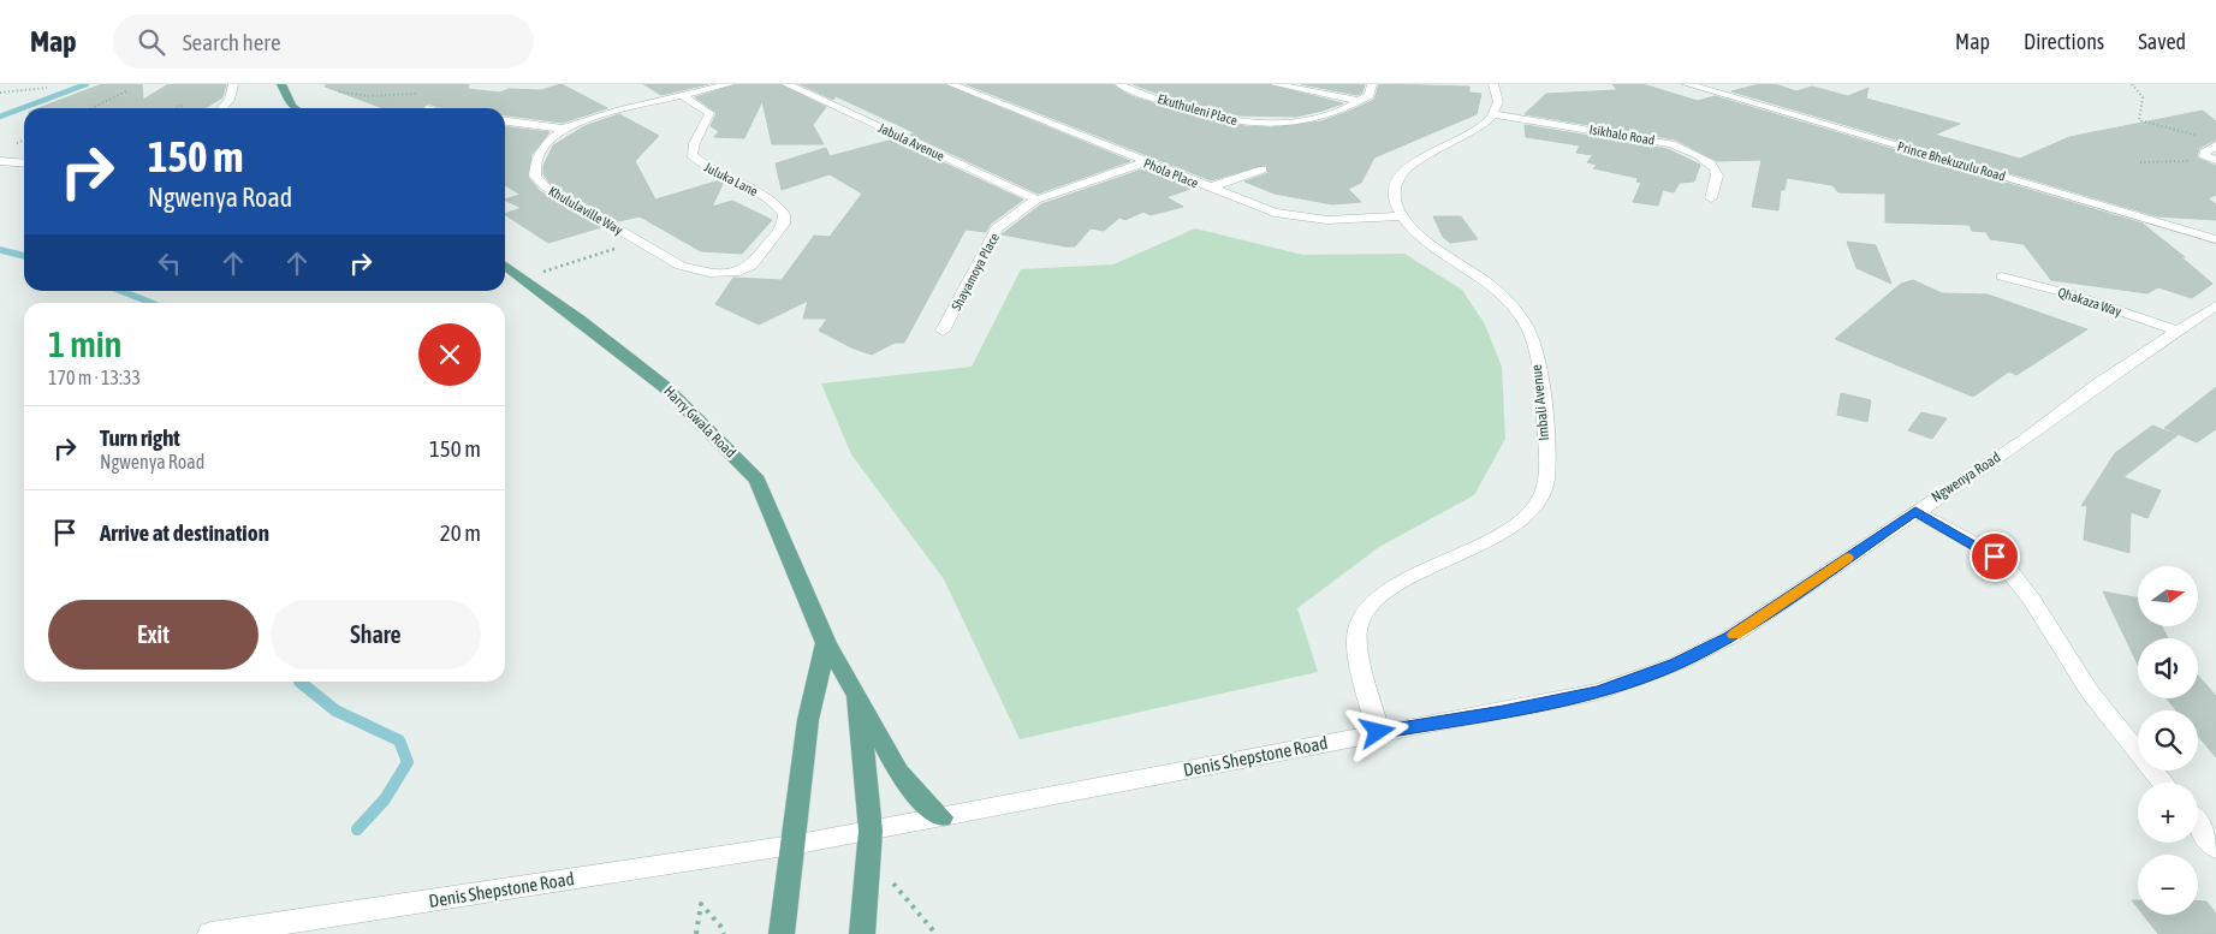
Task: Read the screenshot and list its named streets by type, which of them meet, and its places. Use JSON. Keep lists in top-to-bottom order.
{
  "streets": {
    "main road": ["Harry Gwala Road"],
    "street": [
      "Ekuthuleni Place",
      "Isikhalo Road",
      "Jabula Avenue",
      "Prince Bhekuzulu Road",
      "Phola Place",
      "Juluka Lane",
      "Khululaville Way",
      "Shayamoya Place",
      "Qhakaza Way",
      "Imbali Avenue",
      "Ngwenya Road",
      "Denis Shepstone Road"
    ]
  },
  "crossings": [
    ["Jabula Avenue", "Shayamoya Place"],
    ["Phola Place", "Shayamoya Place"],
    ["Phola Place", "Imbali Avenue"],
    ["Juluka Lane", "Khululaville Way"],
    ["Qhakaza Way", "Ngwenya Road"],
    ["Imbali Avenue", "Denis Shepstone Road"],
    ["Harry Gwala Road", "Denis Shepstone Road"],
    ["Ngwenya Road", "Denis Shepstone Road"]
  ],
  "north": "right",
  "page": {
    "header": "Map",
    "search": "Search here",
    "nav": ["Map", "Directions", "Saved"],
    "turn": ["150 m", "Ngwenya Road"],
    "heading": ["1 min", "170 m · 13:33"],
    "list": [
      {
        "name": "Turn right",
        "note": "Ngwenya Road",
        "value": "150 m"
      },
      {
        "name": "Arrive at destination",
        "value": "20 m"
      }
    ],
    "map_buttons": ["+", "−"],
    "buttons": ["Exit", "Share"]
  }
}
